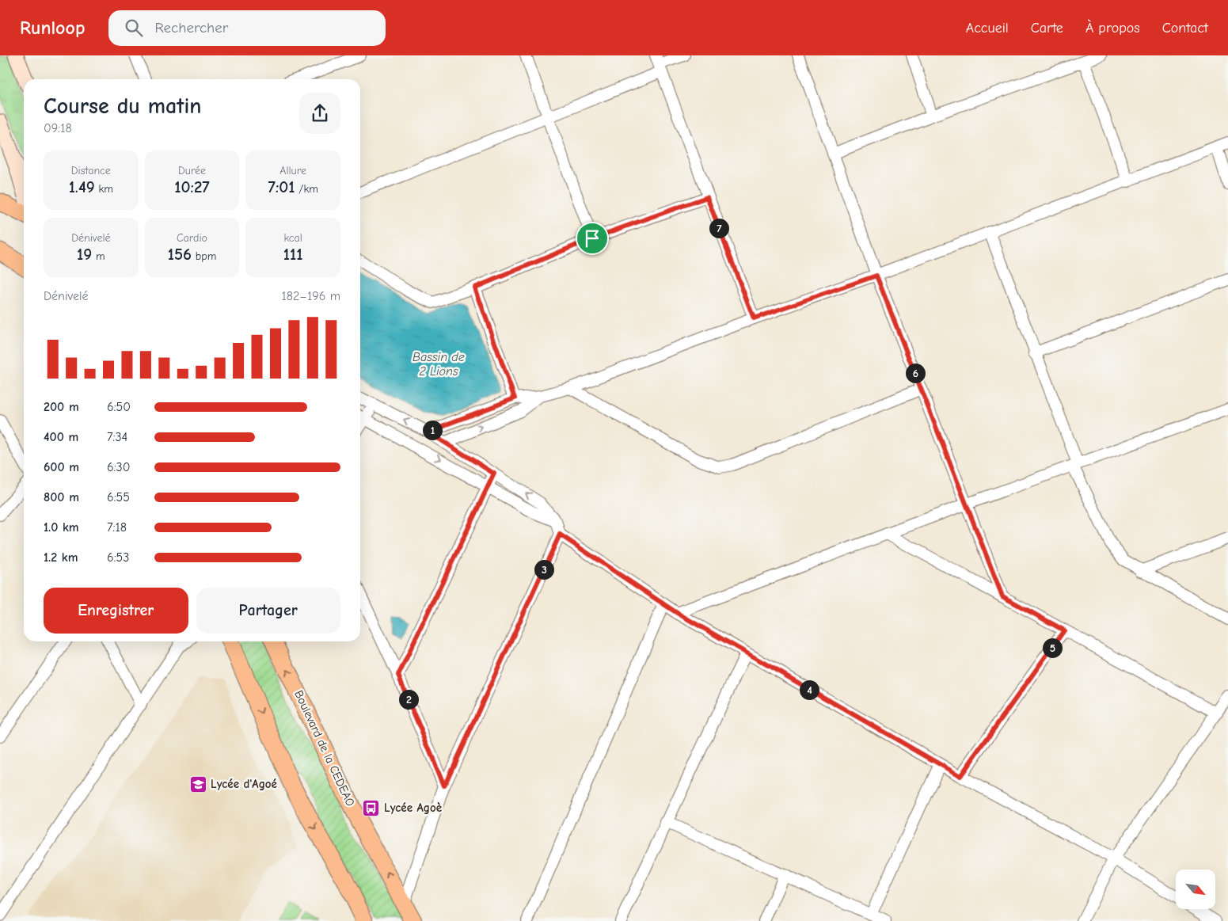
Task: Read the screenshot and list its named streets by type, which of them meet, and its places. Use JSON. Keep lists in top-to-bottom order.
{
  "streets": {
    "main road": ["Boulevard de la CEDEAO"]
  },
  "water": ["Bassin de 2 Lions"],
  "places": {
    "school or university": ["Lycée d'Agoé"],
    "bus stop": ["Lycée Agoè"]
  },
  "north": "bottom right",
  "page": {
    "header": "Runloop",
    "search": "Rechercher",
    "nav": [
      "Accueil",
      "Carte",
      "À propos",
      "Contact"
    ],
    "heading": ["Course du matin", "09:18"],
    "stats": [
      ["Distance", "1.49 km"],
      ["Durée", "10:27"],
      ["Allure", "7:01 /km"],
      ["Dénivelé", "19 m"],
      ["Cardio", "156 bpm"],
      ["kcal", "111"]
    ],
    "pins": [
      "7",
      "6",
      "1",
      "3",
      "5",
      "4",
      "2"
    ],
    "chart": ["Dénivelé", "182–196 m"],
    "list": [
      {
        "name": "200 m",
        "note": "6:50"
      },
      {
        "name": "400 m",
        "note": "7:34"
      },
      {
        "name": "600 m",
        "note": "6:30"
      },
      {
        "name": "800 m",
        "note": "6:55"
      },
      {
        "name": "1.0 km",
        "note": "7:18"
      },
      {
        "name": "1.2 km",
        "note": "6:53"
      }
    ],
    "buttons": ["Enregistrer", "Partager"]
  }
}
